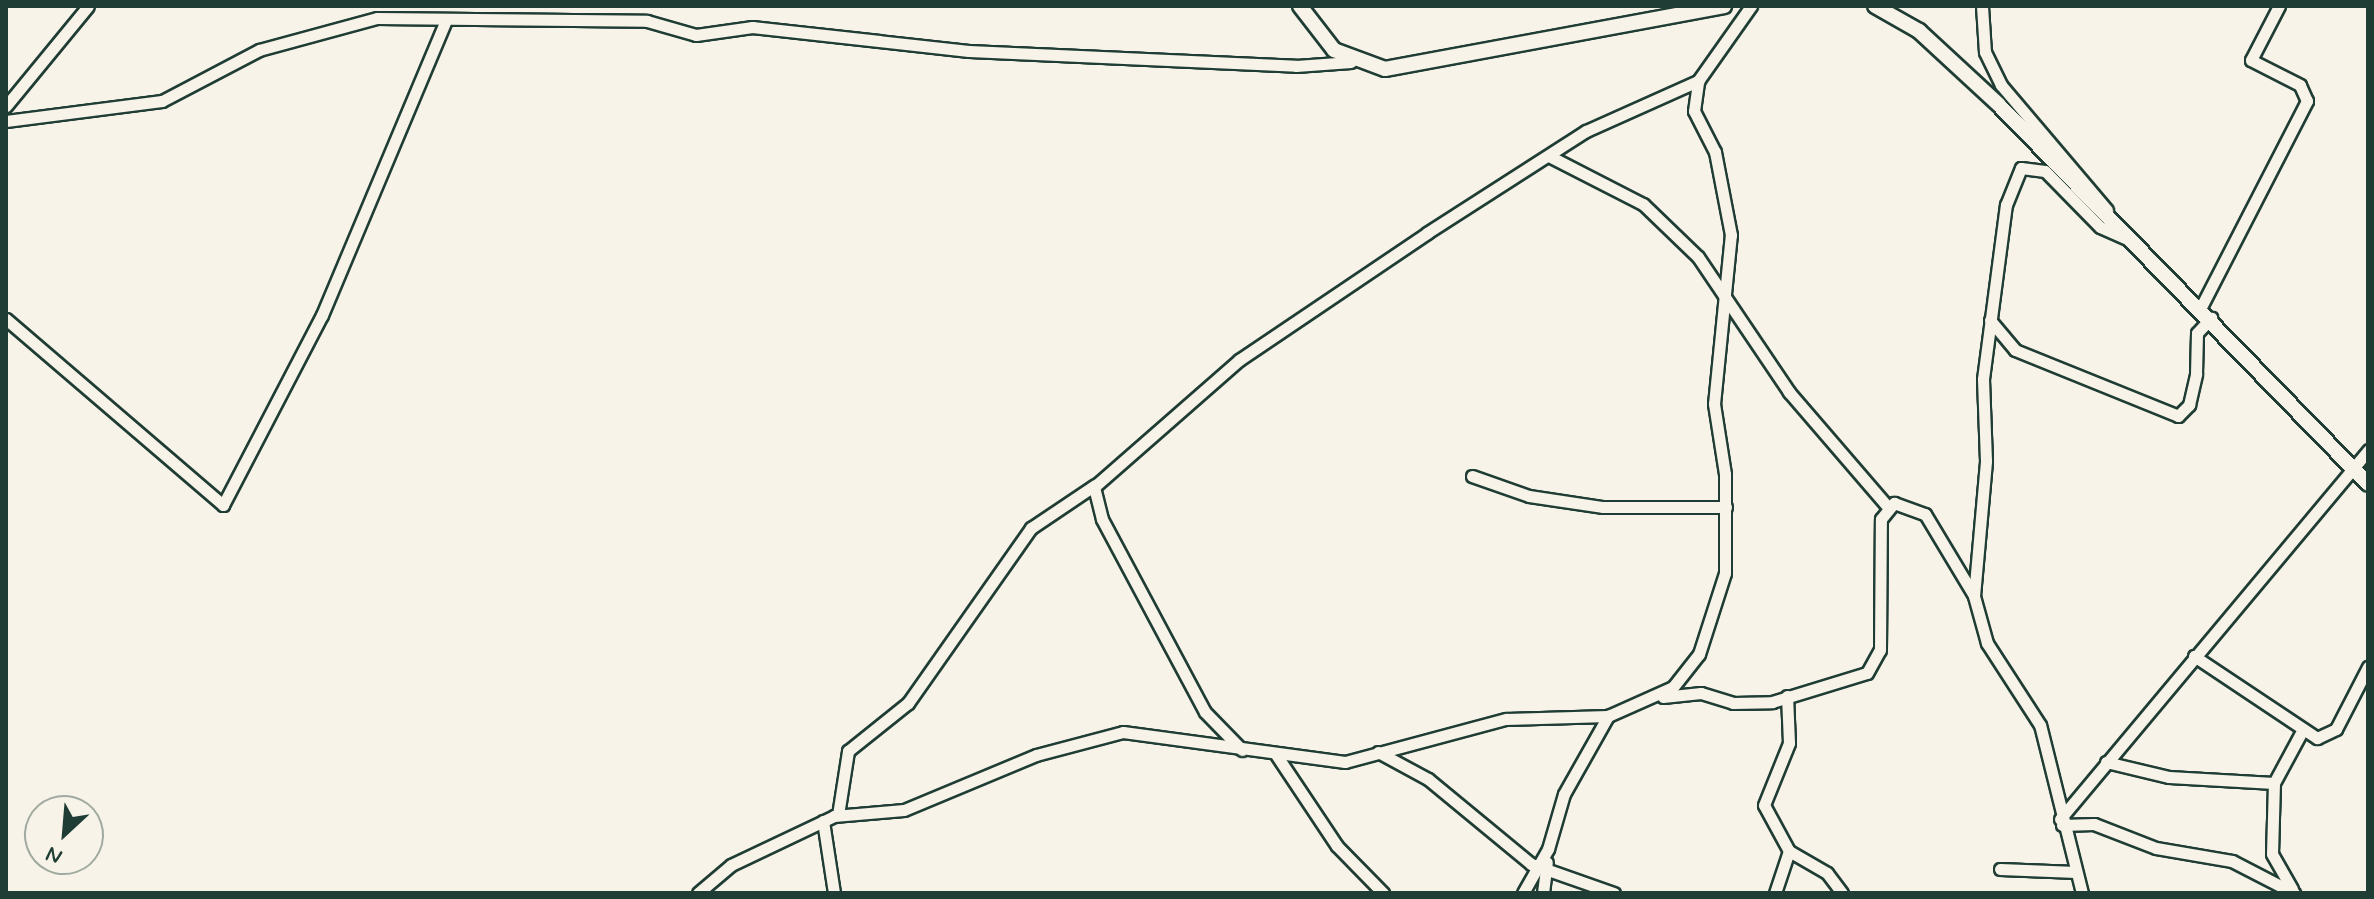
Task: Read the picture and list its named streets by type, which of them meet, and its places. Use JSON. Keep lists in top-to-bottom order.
{
  "north": "bottom left"
}
